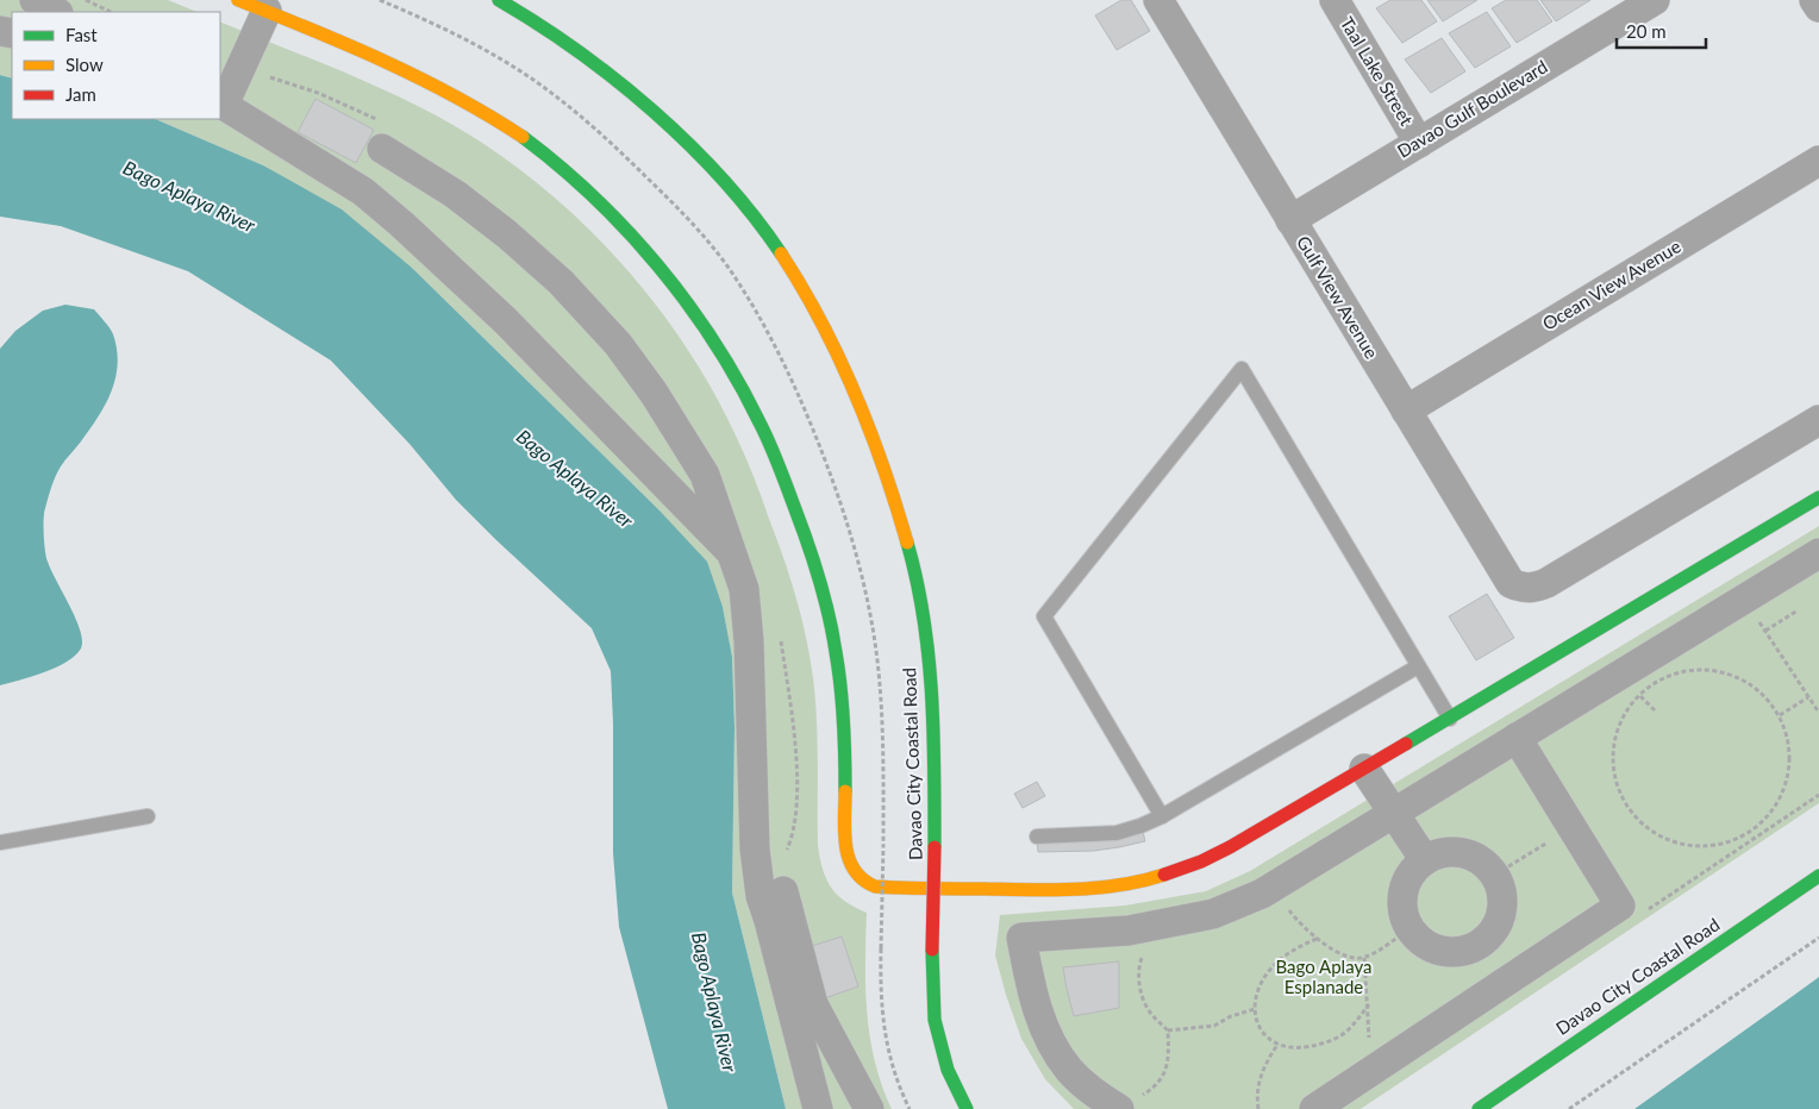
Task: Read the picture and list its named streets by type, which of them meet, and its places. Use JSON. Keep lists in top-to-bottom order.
{
  "streets": {
    "street": [
      "Taal Lake Street",
      "Davao Gulf Boulevard",
      "Ocean View Avenue",
      "Gulf View Avenue",
      "Davao City Coastal Road"
    ]
  },
  "crossings": [
    ["Taal Lake Street", "Davao Gulf Boulevard"],
    ["Davao Gulf Boulevard", "Gulf View Avenue"],
    ["Ocean View Avenue", "Gulf View Avenue"]
  ],
  "water": ["Bago Aplaya River"],
  "parks": ["Bago Aplaya Esplanade"],
  "legend": ["Fast", "Slow", "Jam"],
  "scale_bar": "20 m"
}
